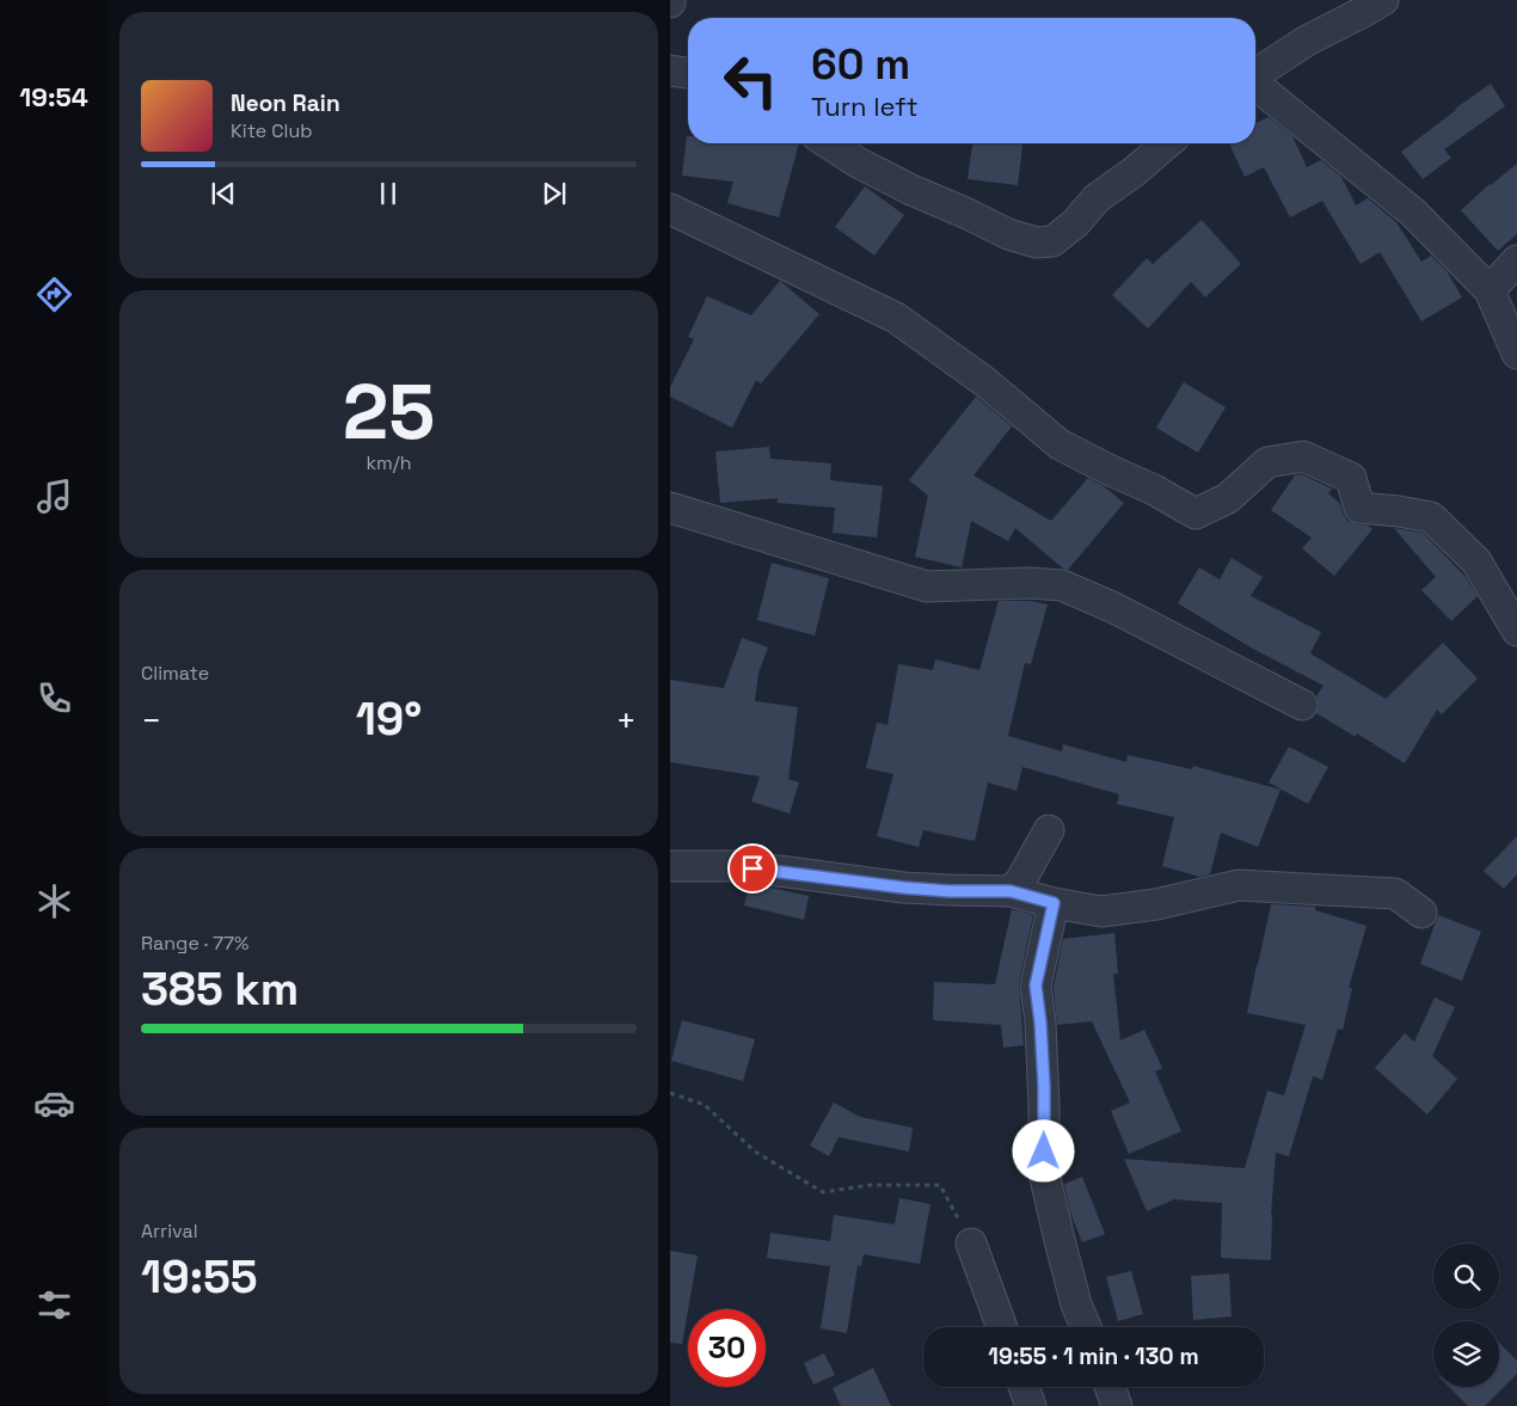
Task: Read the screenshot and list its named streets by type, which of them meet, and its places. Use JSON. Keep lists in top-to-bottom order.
{
  "page": {
    "tabs": "19:54",
    "turn": ["60 m", "Turn left"],
    "song": ["Neon Rain", "Kite Club"],
    "tile": [
      ["25", "km/h"],
      "Climate",
      ["Range · 77%", "385 km"],
      ["Arrival", "19:55"]
    ],
    "heat": ["−", "19°", "+"],
    "limit": "30",
    "trip": "19:55 · 1 min · 130 m"
  }
}
